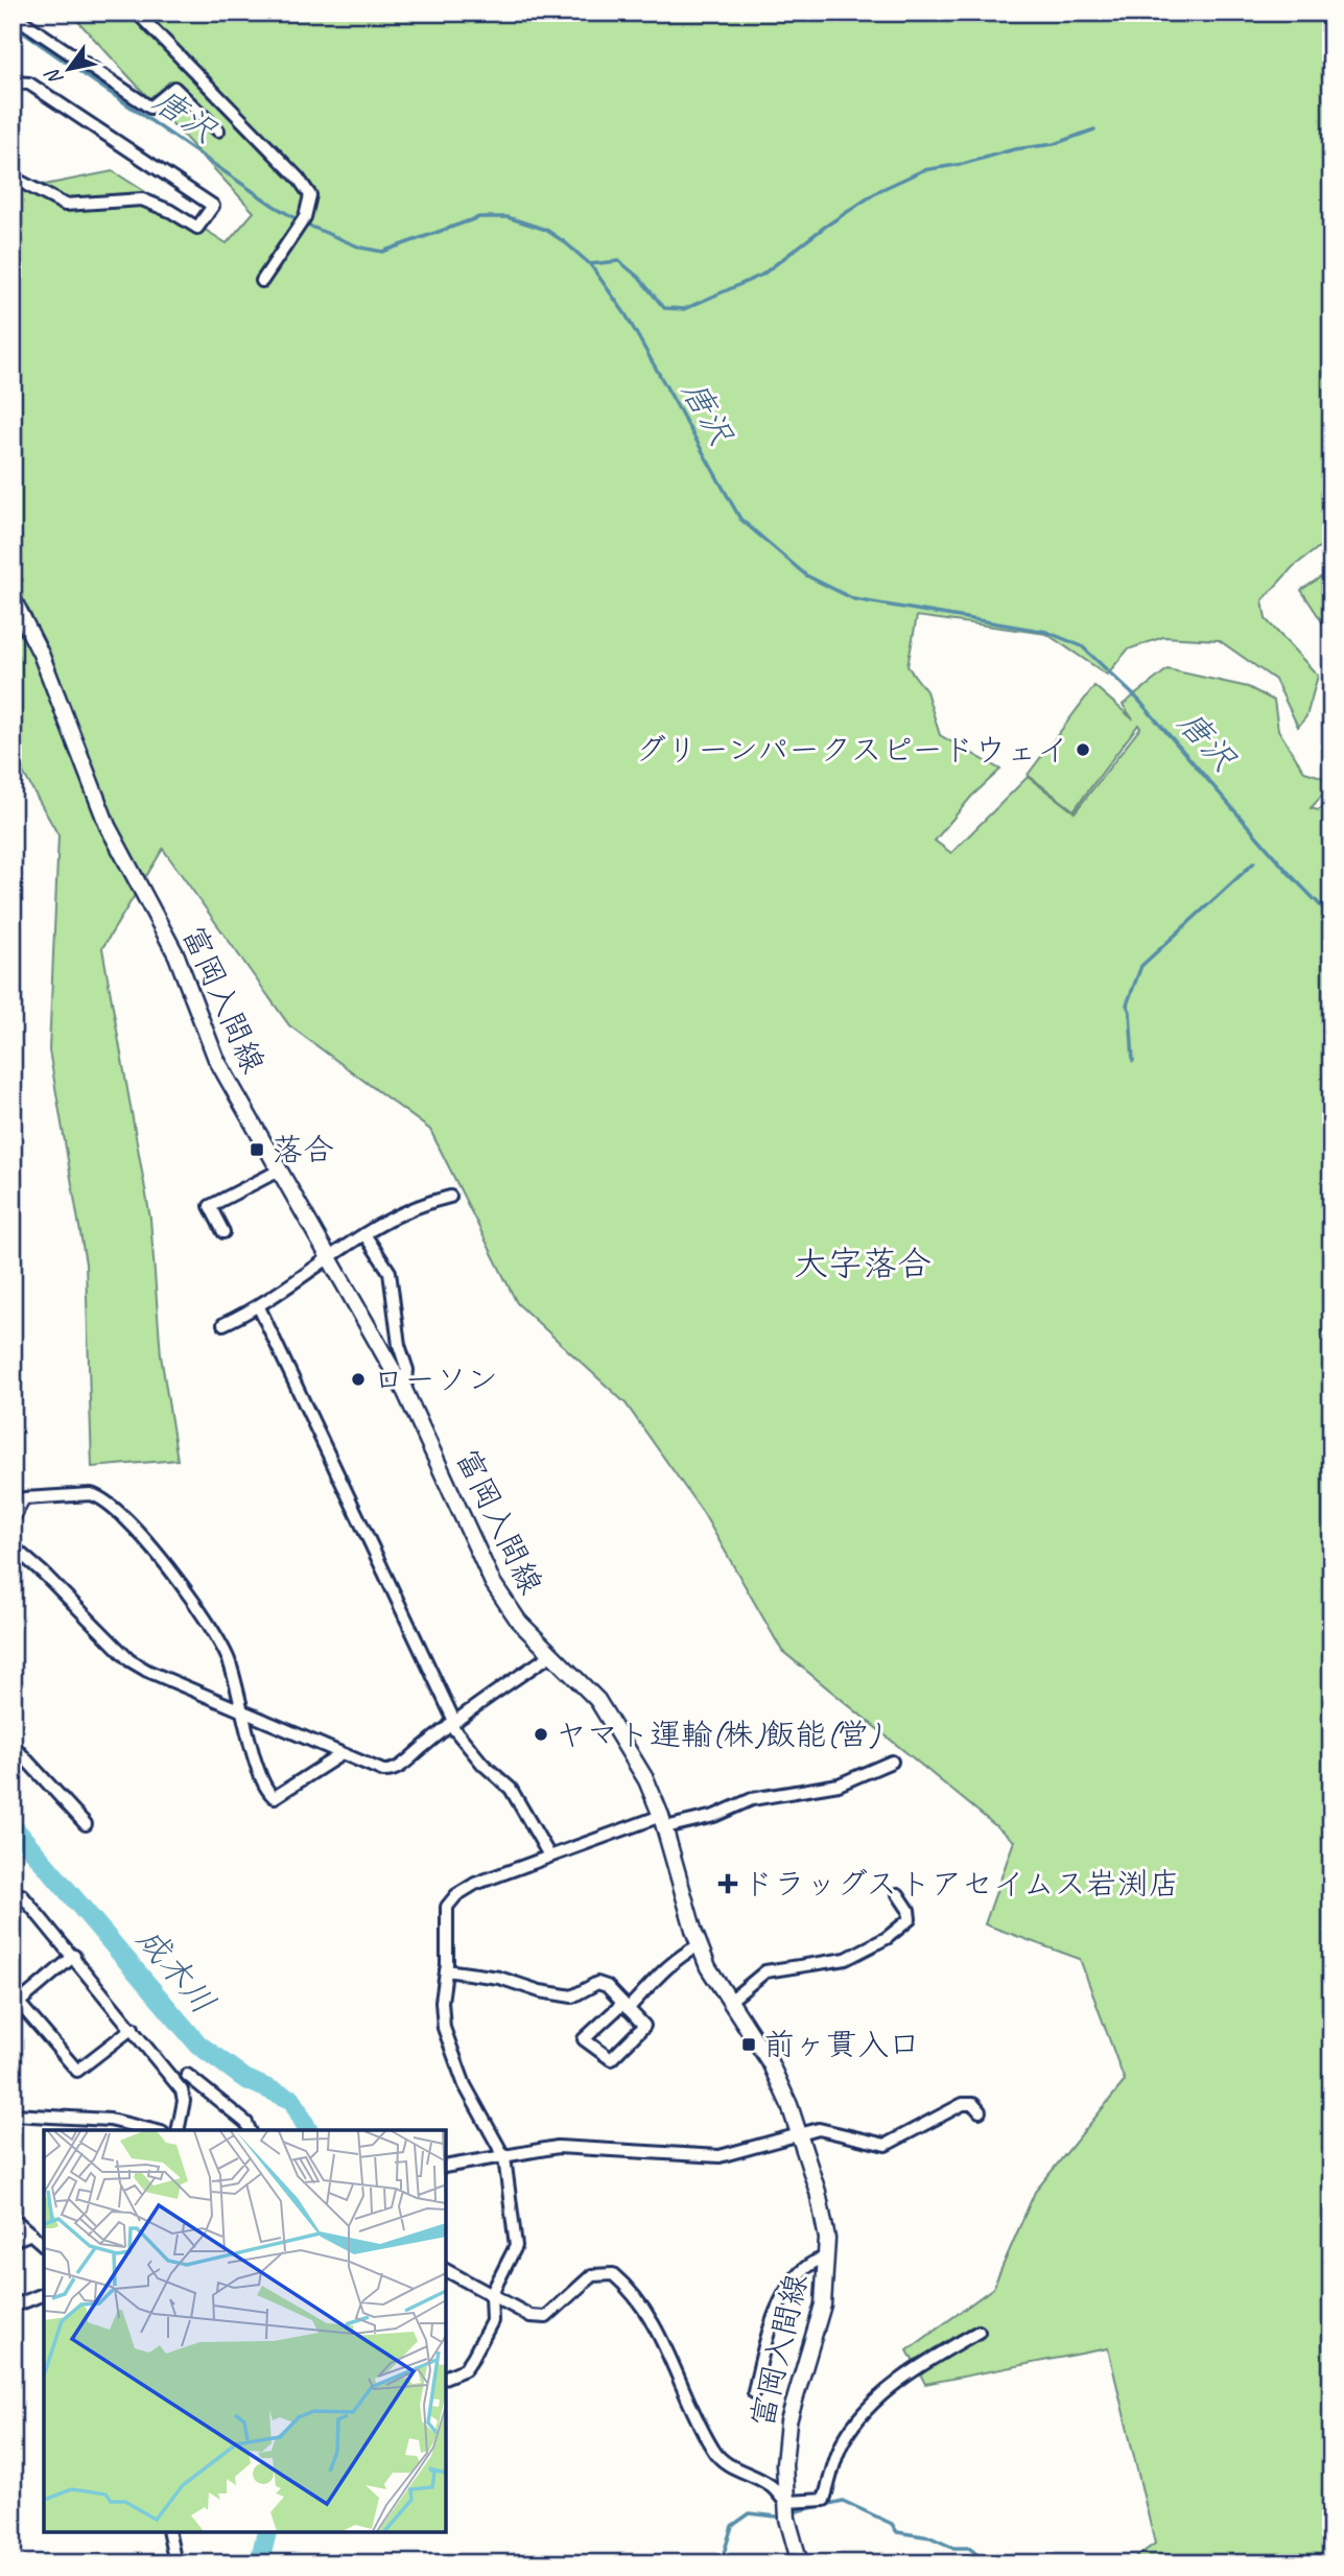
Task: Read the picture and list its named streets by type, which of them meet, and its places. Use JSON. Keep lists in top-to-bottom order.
{
  "streets": {
    "main road": ["富岡入間線"]
  },
  "districts": ["大字落合"],
  "water": ["唐沢", "成木川"],
  "places": {
    "other": ["グリーンパークスピードウェイ", "ローソン", "ヤマト運輸(株)飯能(営)"],
    "transit": ["落合", "前ヶ貫入口"],
    "health": ["ドラッグストアセイムス岩渕店"]
  },
  "north": "bottom left"
}
